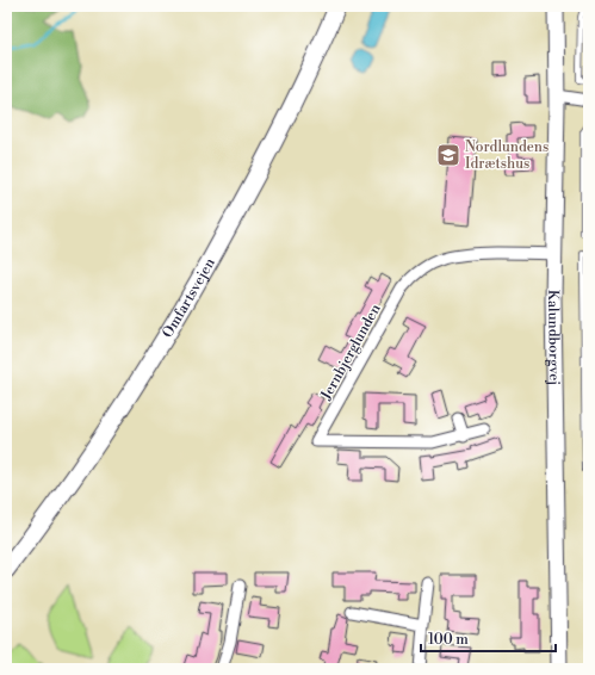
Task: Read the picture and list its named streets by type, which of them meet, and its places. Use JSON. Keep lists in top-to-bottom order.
{
  "streets": {
    "main road": ["Omfartsvejen"],
    "street": ["Kalundborgvej", "Jernbjerglunden"]
  },
  "crossings": [
    ["Kalundborgvej", "Jernbjerglunden"]
  ],
  "places": {
    "school or university": ["Nordlundens Idrætshus"]
  },
  "scale_bar": "100 m"
}
